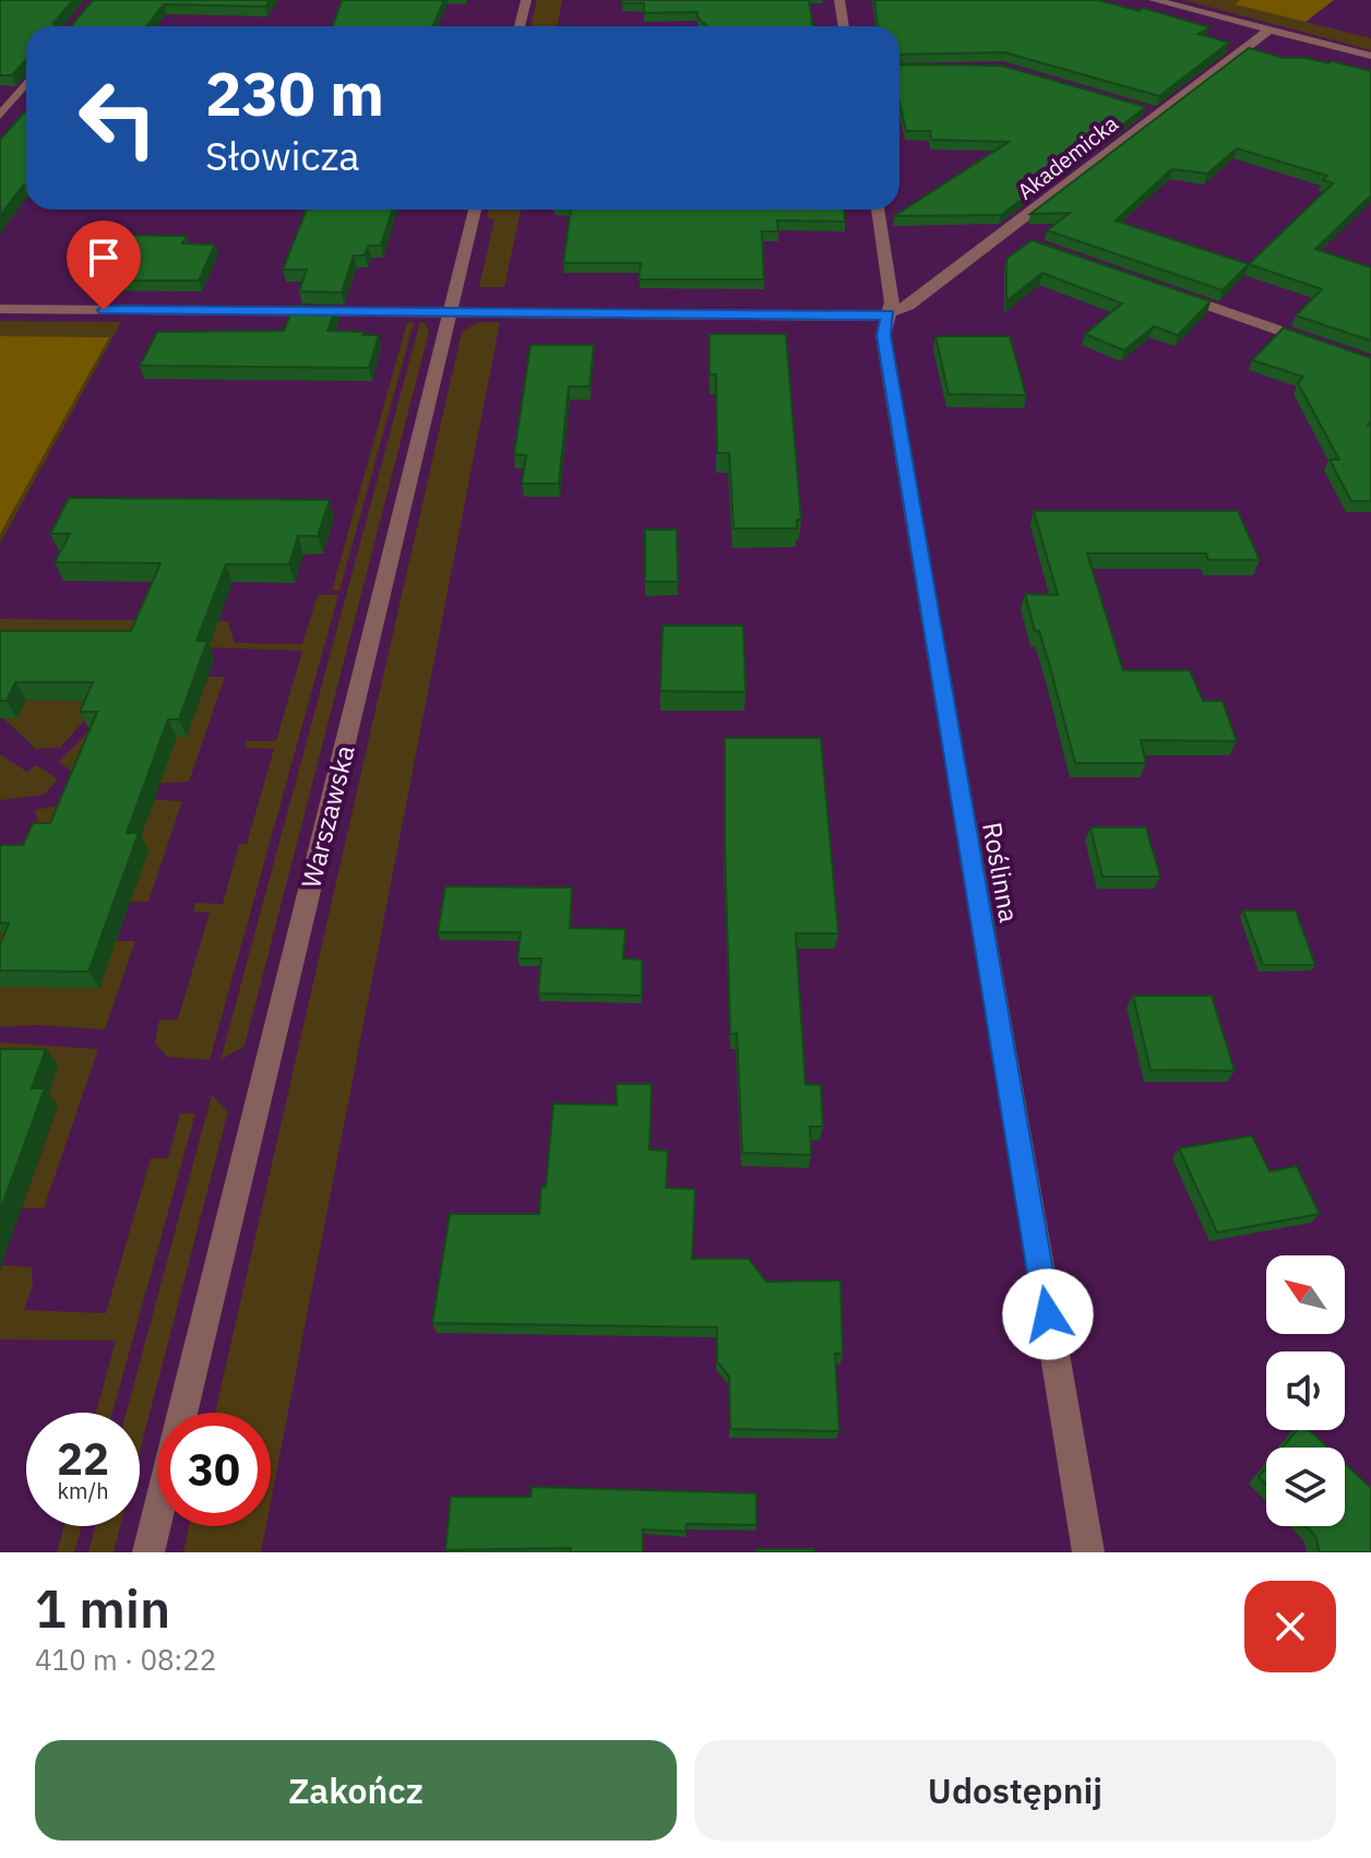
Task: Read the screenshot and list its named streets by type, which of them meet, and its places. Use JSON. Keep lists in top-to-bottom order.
{
  "streets": {
    "street": ["Akademicka", "Warszawska", "Roślinna"]
  },
  "crossings": [
    ["Akademicka", "Roślinna"]
  ],
  "north": "top left",
  "page": {
    "turn": ["230 m", "Słowicza"],
    "speed": "22 km/h",
    "limit": "30",
    "heading": ["1 min", "410 m · 08:22"],
    "buttons": ["Zakończ", "Udostępnij"]
  }
}
